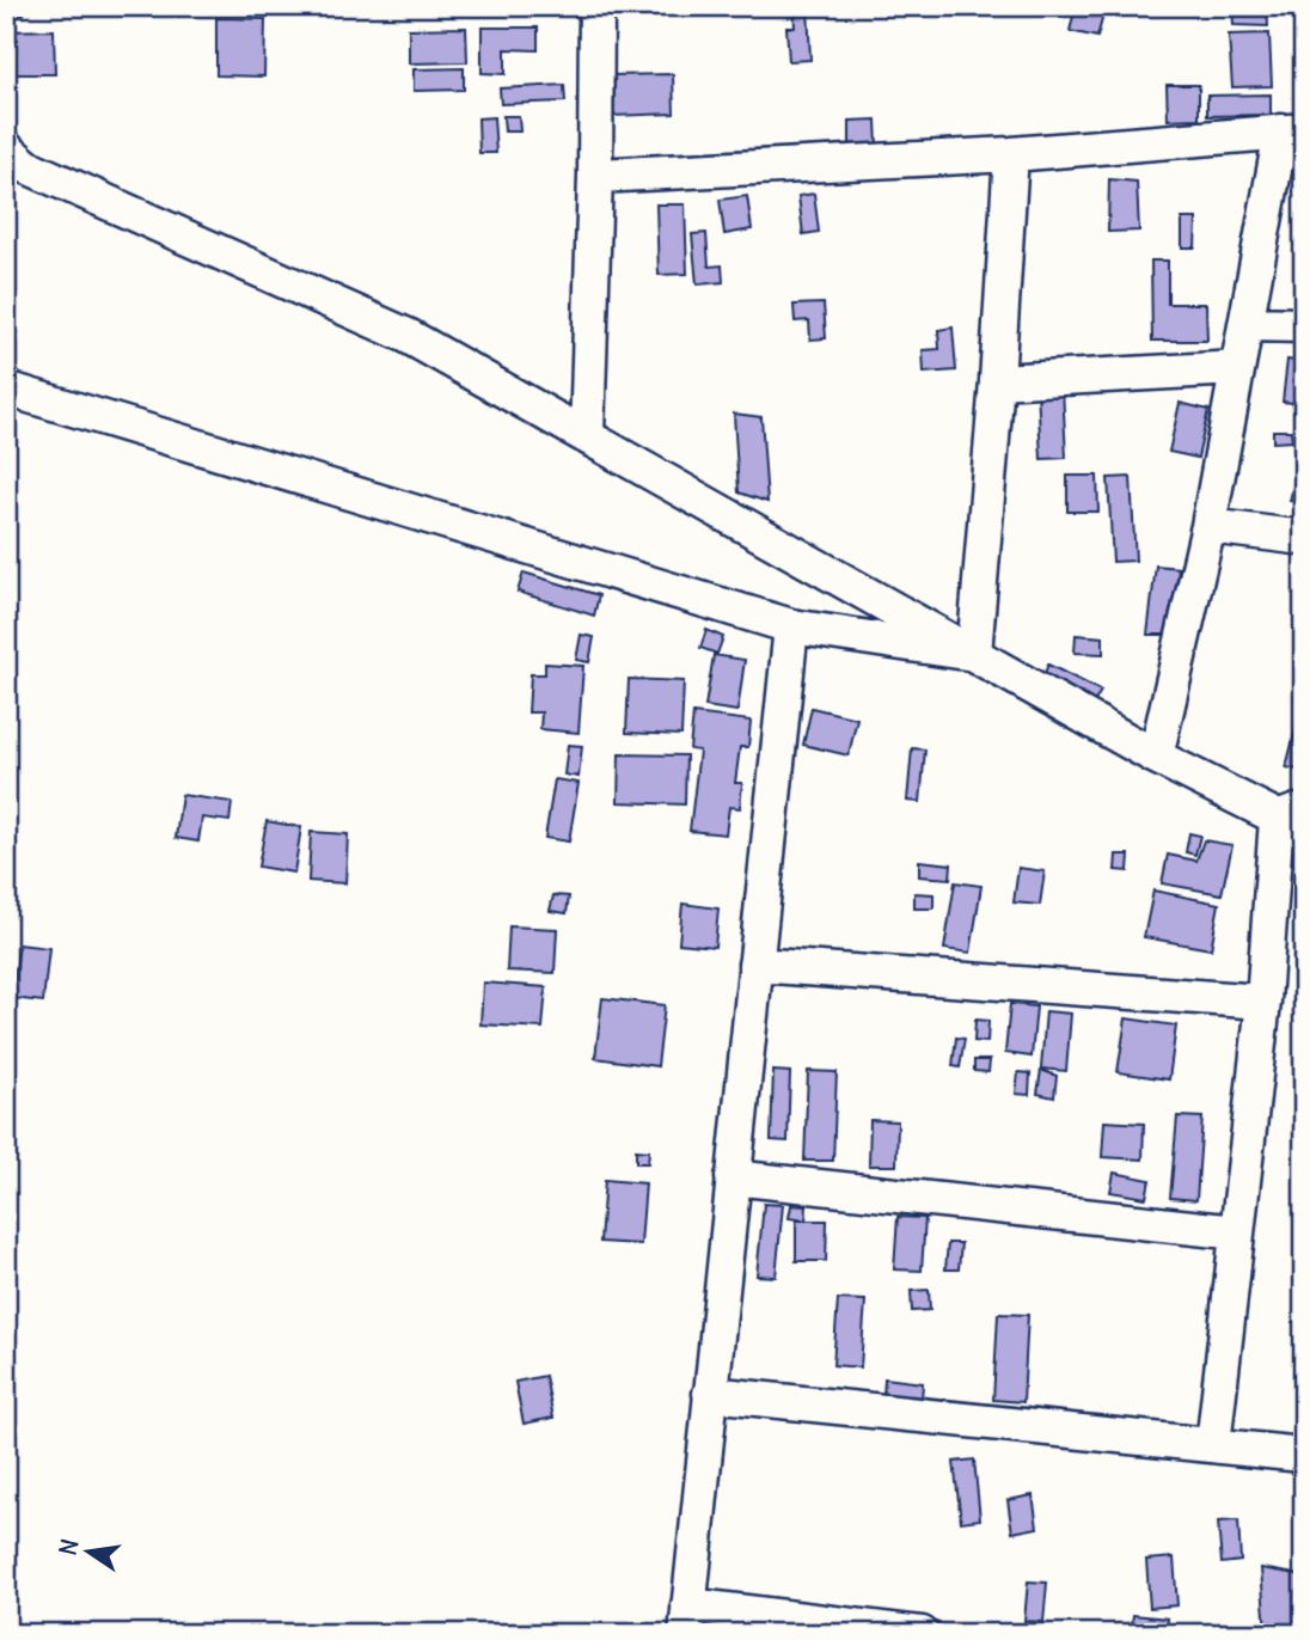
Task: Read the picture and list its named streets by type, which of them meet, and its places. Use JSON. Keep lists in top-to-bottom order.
{
  "north": "left"
}
